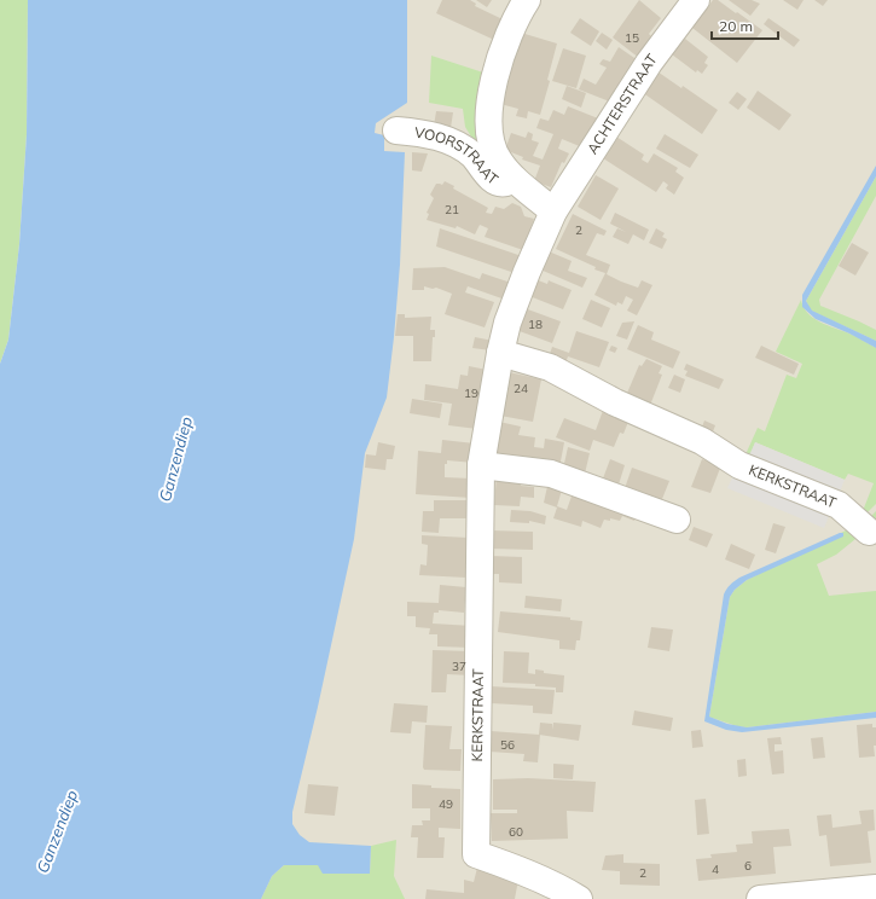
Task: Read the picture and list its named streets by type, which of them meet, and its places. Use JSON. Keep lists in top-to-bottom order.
{
  "streets": {
    "street": ["ACHTERSTRAAT", "VOORSTRAAT", "KERKSTRAAT"]
  },
  "crossings": [
    ["ACHTERSTRAAT", "VOORSTRAAT"],
    ["ACHTERSTRAAT", "KERKSTRAAT"],
    ["VOORSTRAAT", "KERKSTRAAT"]
  ],
  "water": ["Ganzendiep"],
  "house_numbers": [
    "15",
    "21",
    "2",
    "18",
    "24",
    "19",
    "37",
    "56",
    "49",
    "60",
    "6",
    "4",
    "2"
  ],
  "scale_bar": "20 m"
}
